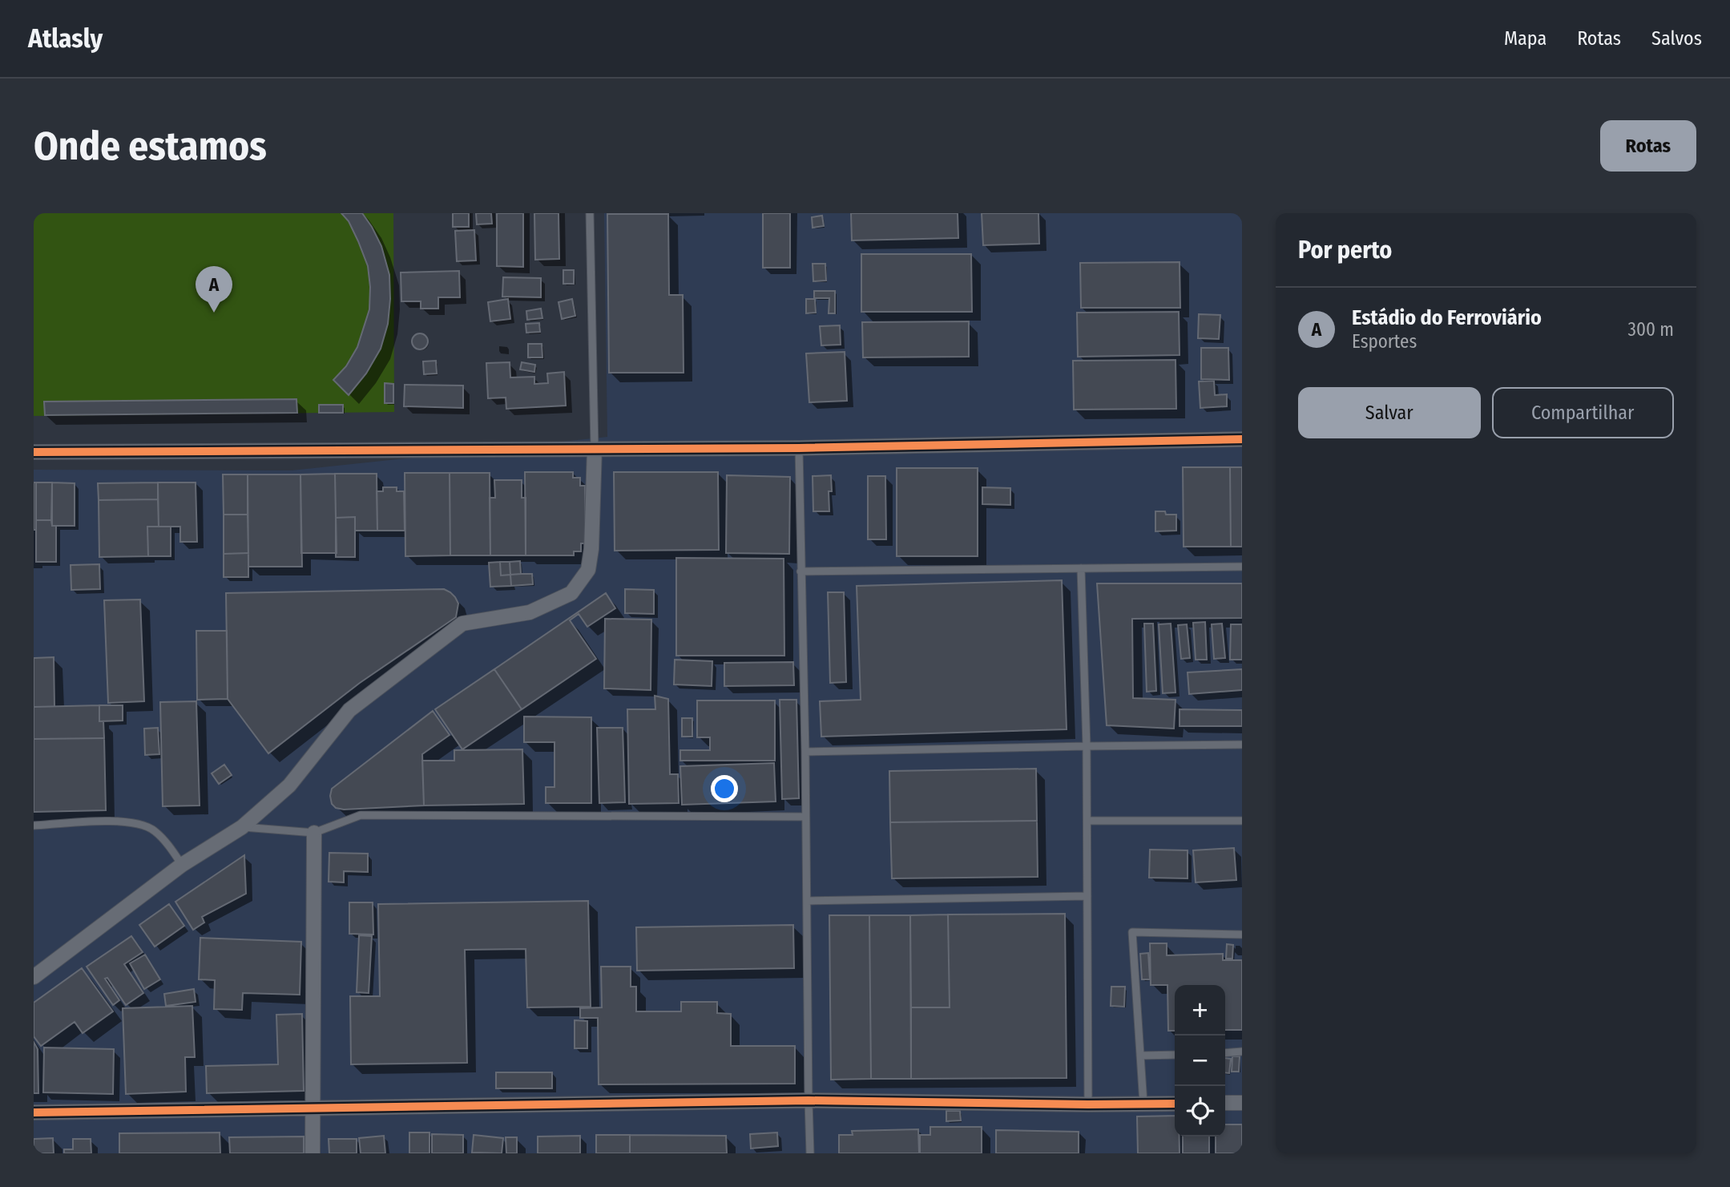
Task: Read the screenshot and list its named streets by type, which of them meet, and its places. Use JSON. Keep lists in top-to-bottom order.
{
  "page": {
    "header": "Atlasly",
    "nav": ["Mapa", "Rotas", "Salvos"],
    "buttons": [
      "Rotas",
      ["Salvar", "Compartilhar"]
    ],
    "title": "Onde estamos",
    "heading": "Por perto",
    "pins": "A",
    "list": [
      {
        "mark": "A",
        "name": "Estádio do Ferroviário",
        "note": "Esportes",
        "value": "300 m"
      }
    ],
    "map_buttons": ["+", "−"]
  }
}
